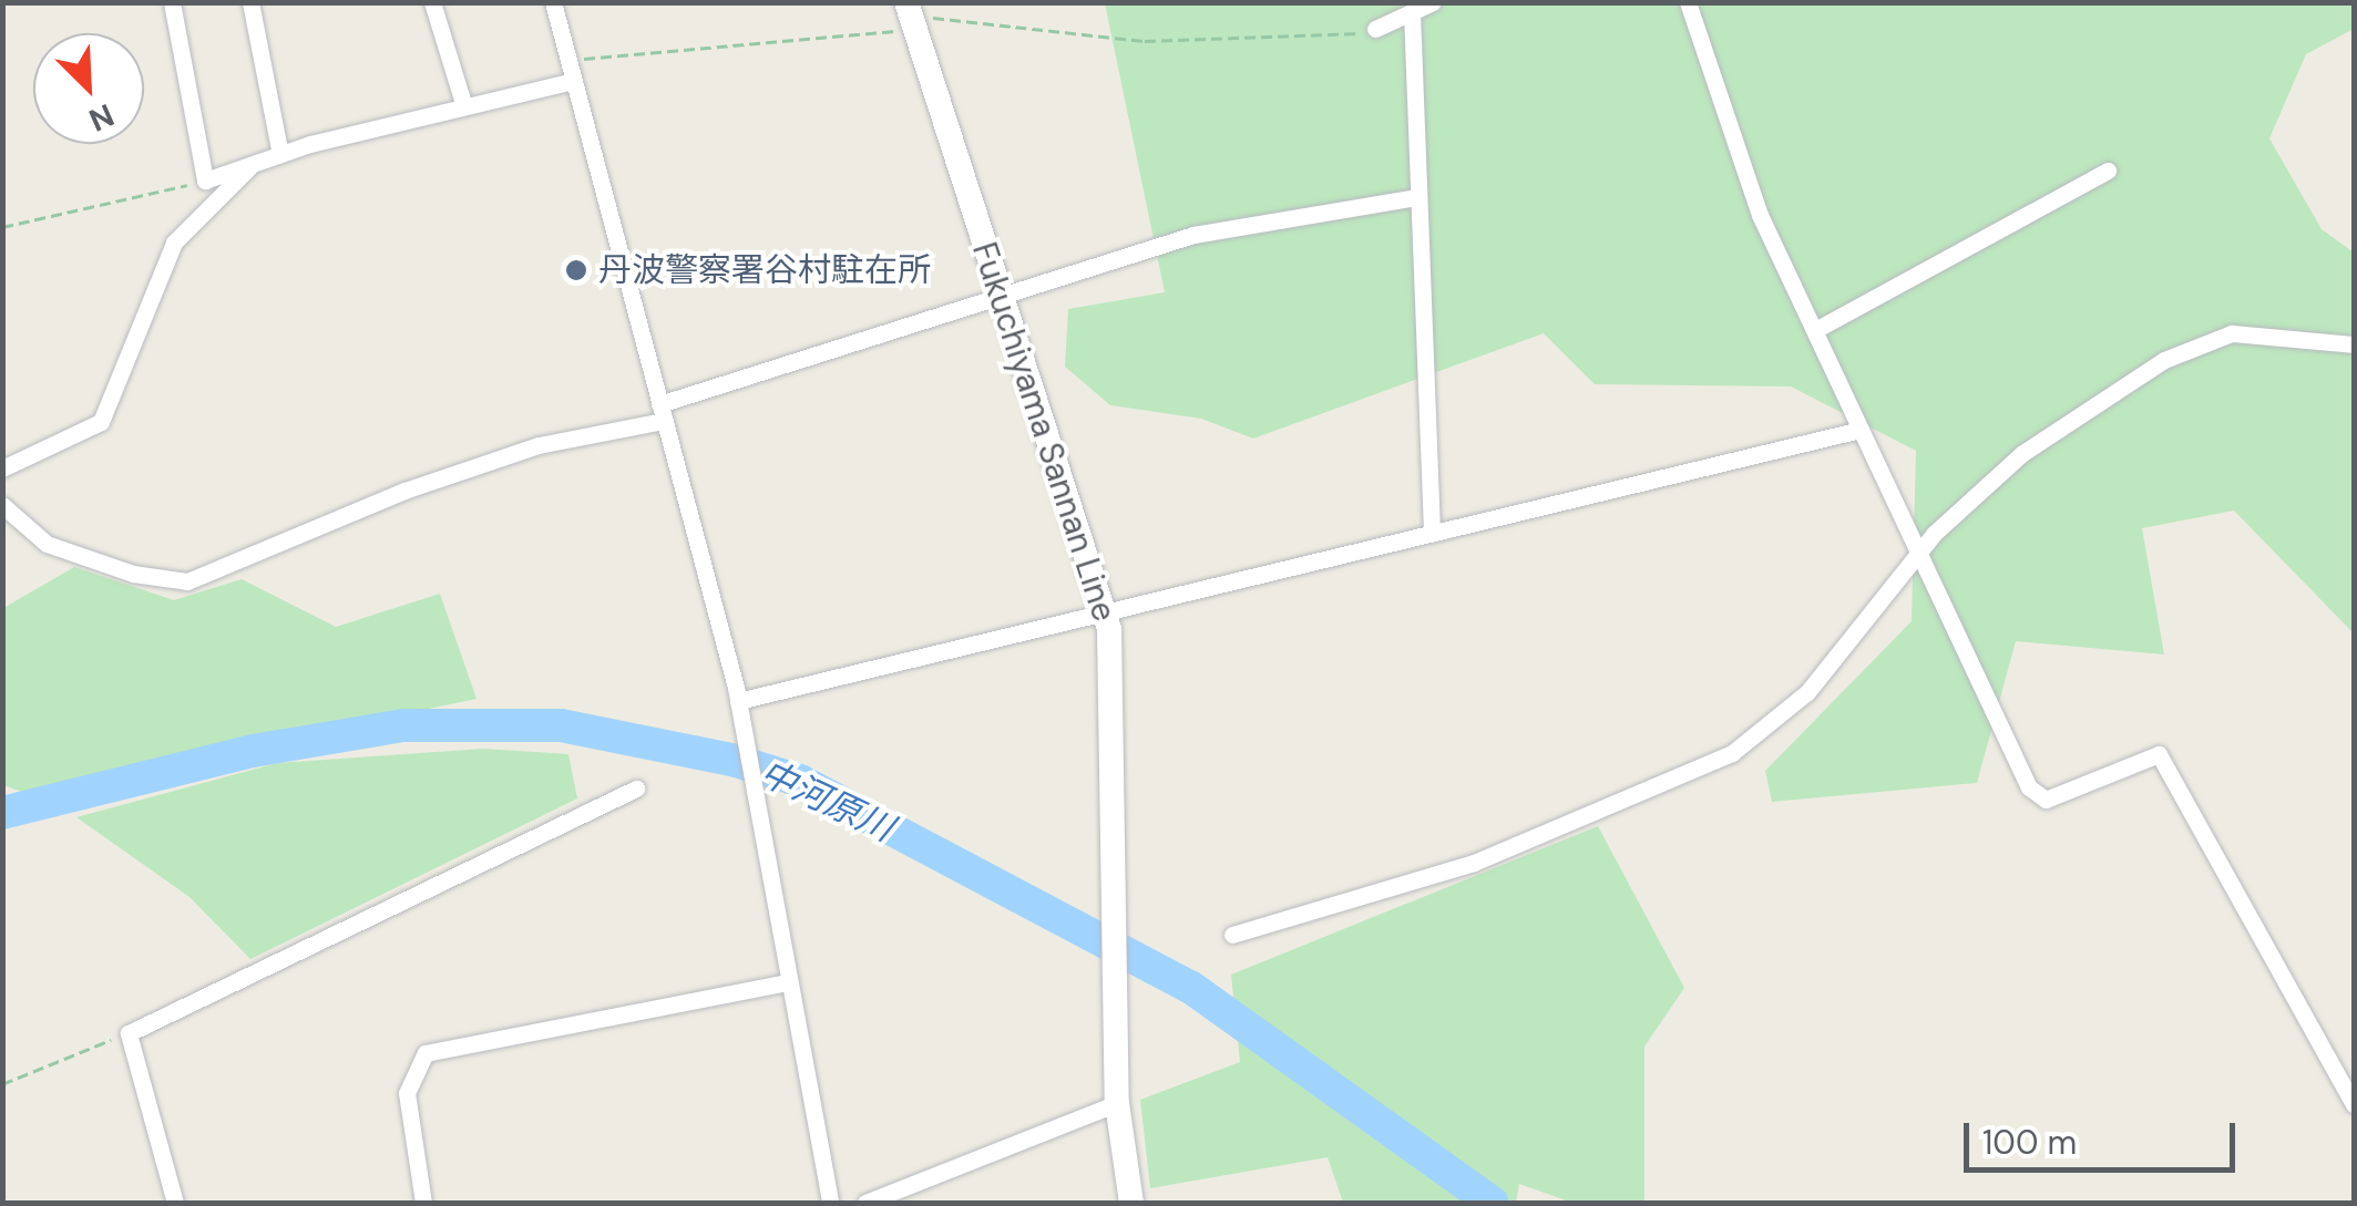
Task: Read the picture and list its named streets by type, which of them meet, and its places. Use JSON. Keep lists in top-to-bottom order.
{
  "streets": {
    "main road": ["Fukuchiyama Sannan Line"]
  },
  "water": ["中河原川"],
  "places": ["丹波警察署谷村駐在所"],
  "scale_bar": "100 m",
  "north": "bottom right"
}
